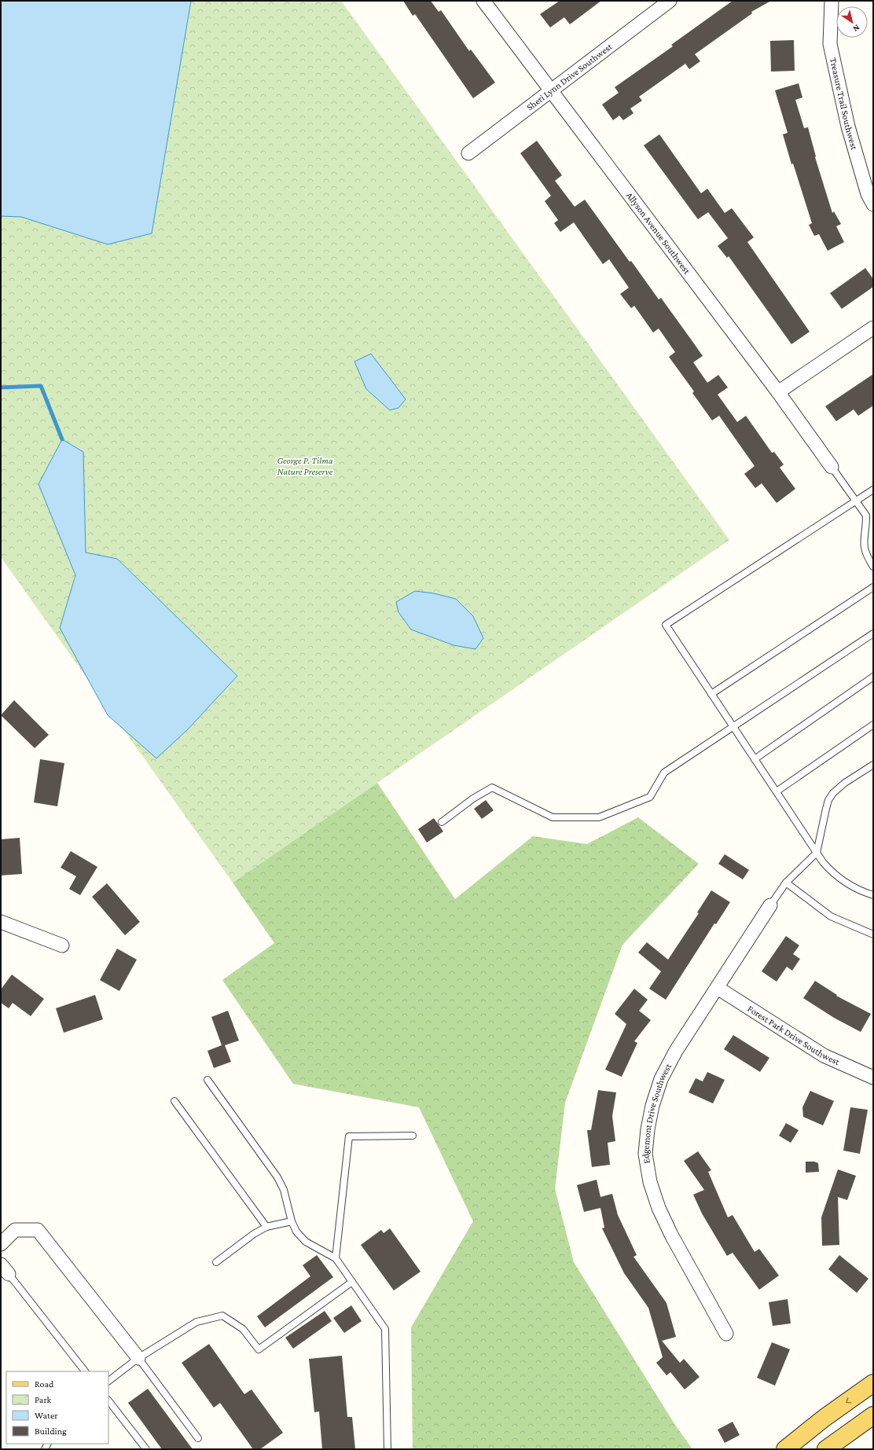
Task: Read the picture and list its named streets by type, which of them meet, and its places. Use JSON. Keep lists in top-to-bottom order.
{
  "streets": {
    "street": [
      "Sheri Lynn Drive Southwest",
      "Treasure Trail Southwest",
      "Allyson Avenue Southwest",
      "Forest Park Drive Southwest",
      "Edgemont Drive Southwest"
    ]
  },
  "crossings": [
    ["Sheri Lynn Drive Southwest", "Allyson Avenue Southwest"],
    ["Forest Park Drive Southwest", "Edgemont Drive Southwest"]
  ],
  "parks": ["George P. Tilma Nature Preserve"],
  "legend": [
    "Road",
    "Park",
    "Water",
    "Building"
  ],
  "north": "bottom right"
}
